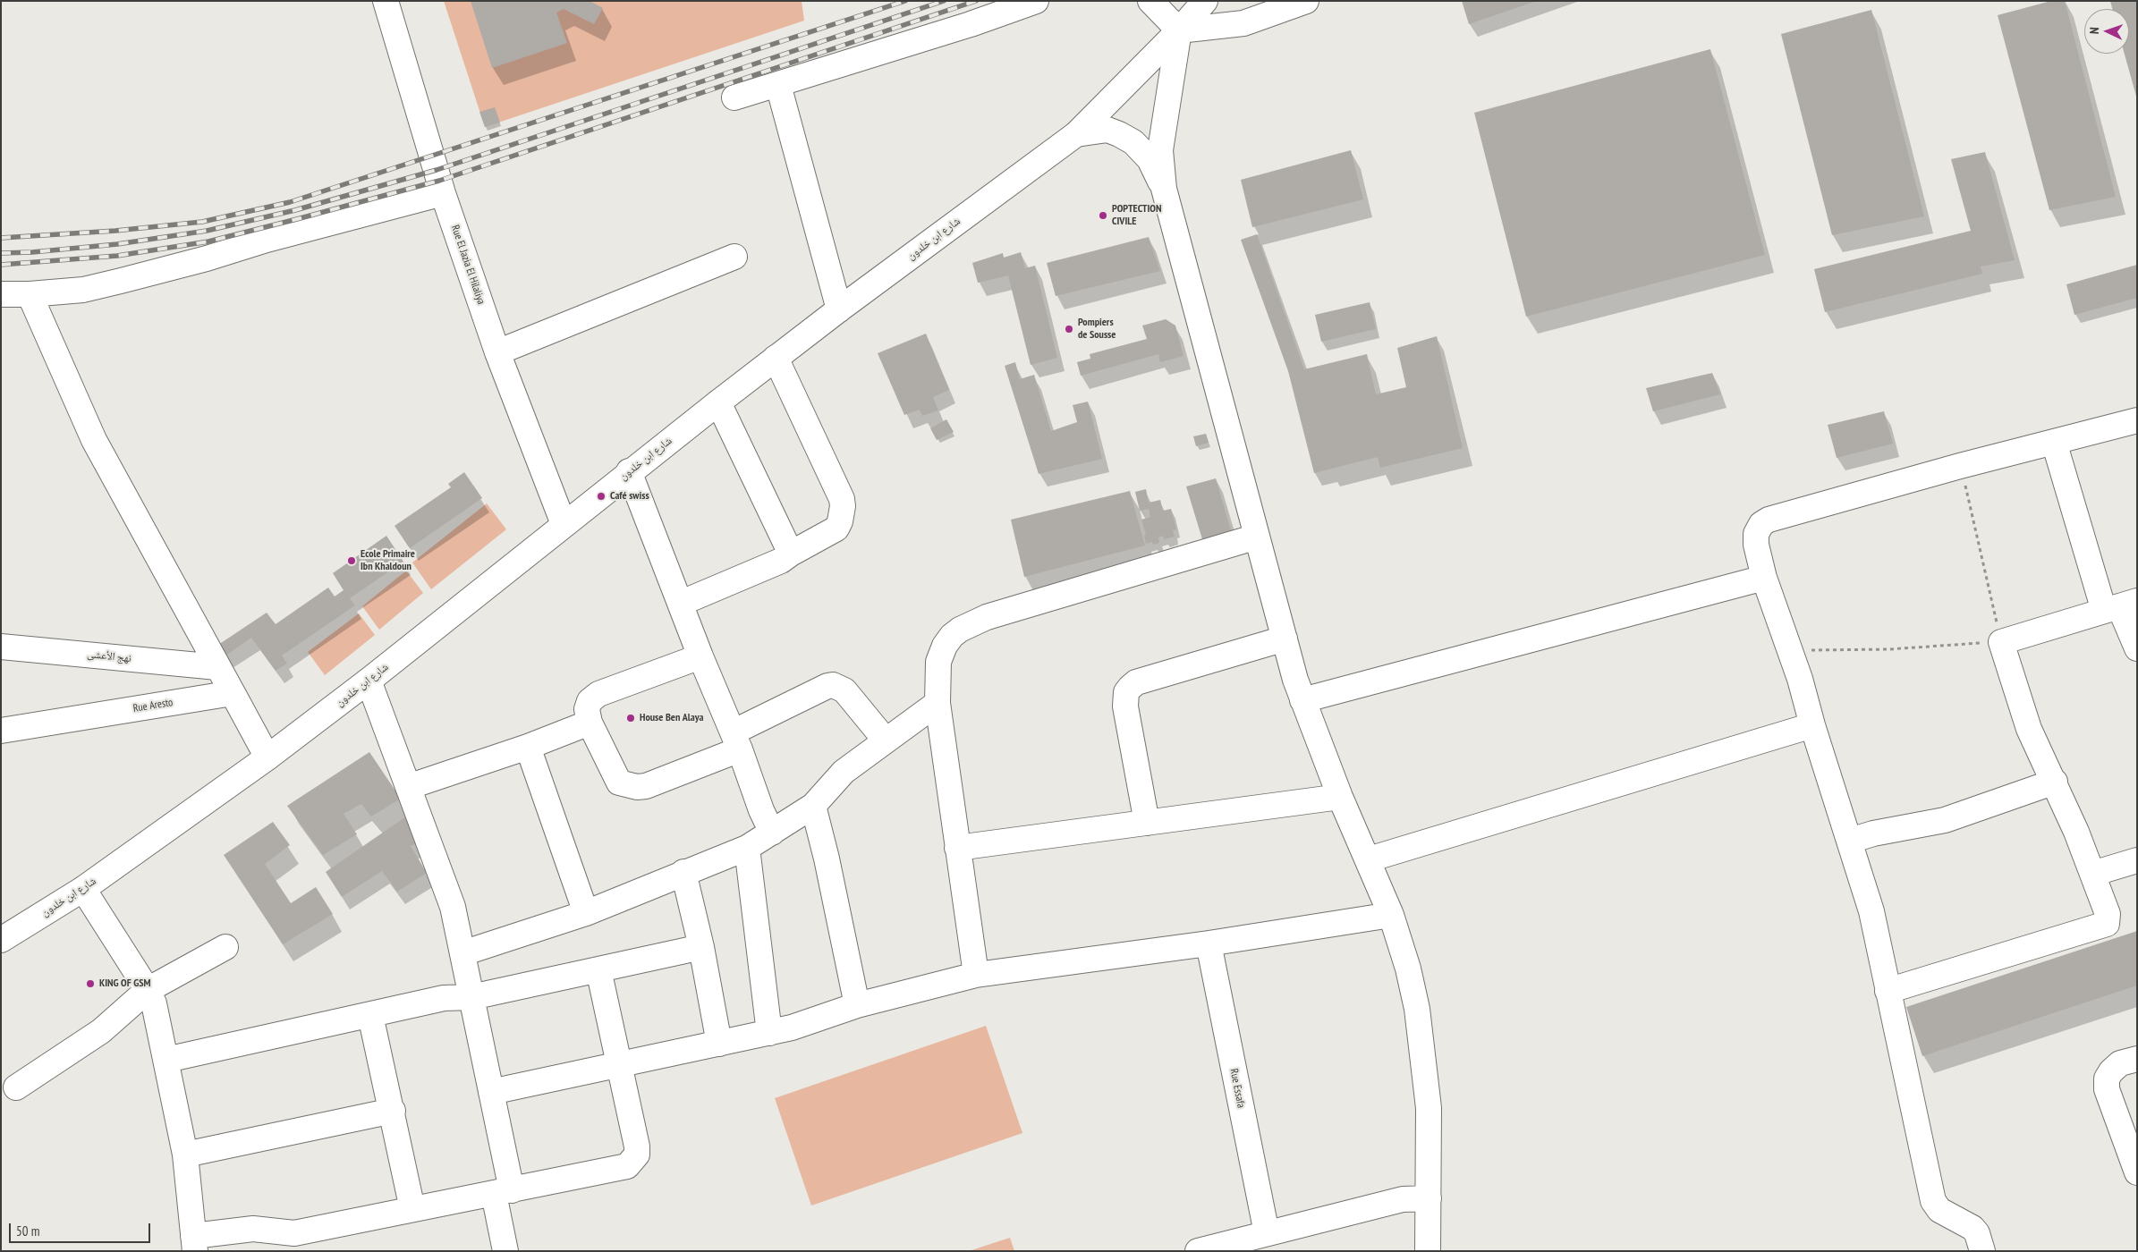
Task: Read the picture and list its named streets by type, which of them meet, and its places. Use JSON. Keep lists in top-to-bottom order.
{
  "streets": {
    "street": [
      "شارع ابن خلدون",
      "Rue El Jazia El Hilaliya",
      "نهج الأعشى",
      "Rue Aresto",
      "Rue Essafa"
    ]
  },
  "crossings": [
    ["شارع ابن خلدون", "Rue El Jazia El Hilaliya"]
  ],
  "places": [
    "POPTECTION CIVILE",
    "Pompiers de Sousse",
    "Café swiss",
    "Ecole Primaire Ibn Khaldoun",
    "House Ben Alaya",
    "KING OF GSM"
  ],
  "scale_bar": "50 m",
  "north": "left"
}
